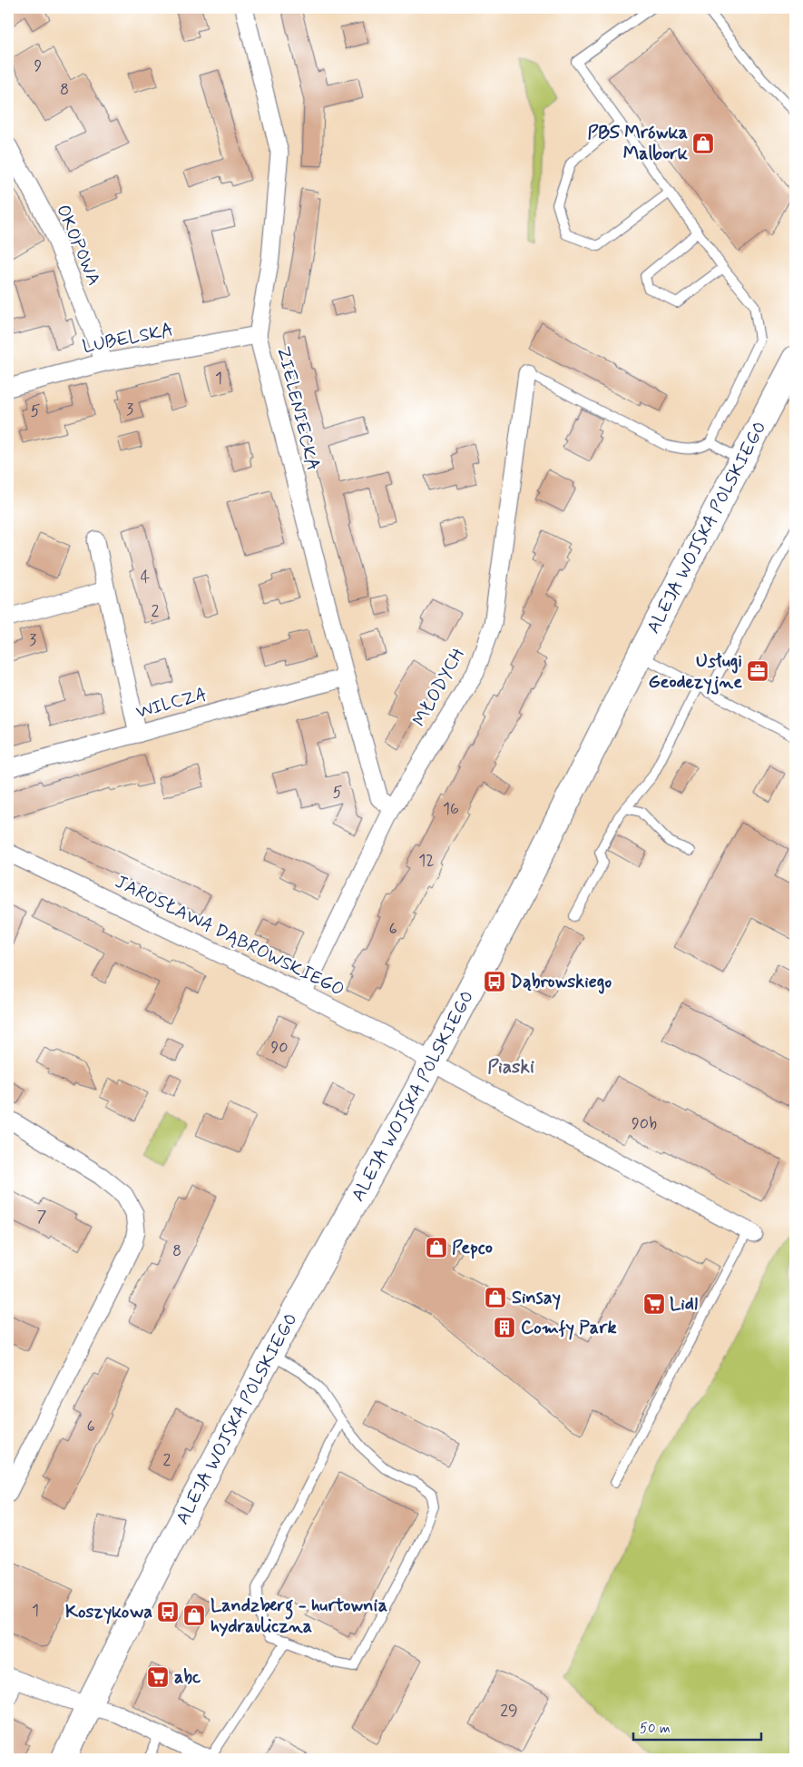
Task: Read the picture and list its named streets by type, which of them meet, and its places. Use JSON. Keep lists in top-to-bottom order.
{
  "streets": {
    "main road": ["ALEJA WOJSKA POLSKIEGO"],
    "street": [
      "OKOPOWA",
      "LUBELSKA",
      "ZIELENIECKA",
      "MŁODYCH",
      "WILCZA",
      "JAROSŁAWA DĄBROWSKIEGO"
    ]
  },
  "crossings": [
    ["OKOPOWA", "LUBELSKA"],
    ["LUBELSKA", "ZIELENIECKA"],
    ["ZIELENIECKA", "MŁODYCH"],
    ["ZIELENIECKA", "WILCZA"],
    ["ALEJA WOJSKA POLSKIEGO", "JAROSŁAWA DĄBROWSKIEGO"],
    ["MŁODYCH", "JAROSŁAWA DĄBROWSKIEGO"]
  ],
  "districts": ["Piaski"],
  "places": {
    "shop": [
      "PBS Mrówka Malbork",
      "Pepco",
      "Sinsay",
      "Landzberg - hurtownia hydrauliczna"
    ],
    "office": ["Usługi Geodezyjne"],
    "bus stop": ["Dąbrowskiego", "Koszykowa"],
    "supermarket": ["Lidl", "abc"],
    "building": ["Comfy Park"]
  },
  "house_numbers": [
    "9",
    "8",
    "1",
    "3",
    "5",
    "4",
    "2",
    "3",
    "5",
    "16",
    "12",
    "6",
    "90",
    "90b",
    "7",
    "8",
    "6",
    "2",
    "1",
    "29"
  ],
  "scale_bar": "50 m"
}
